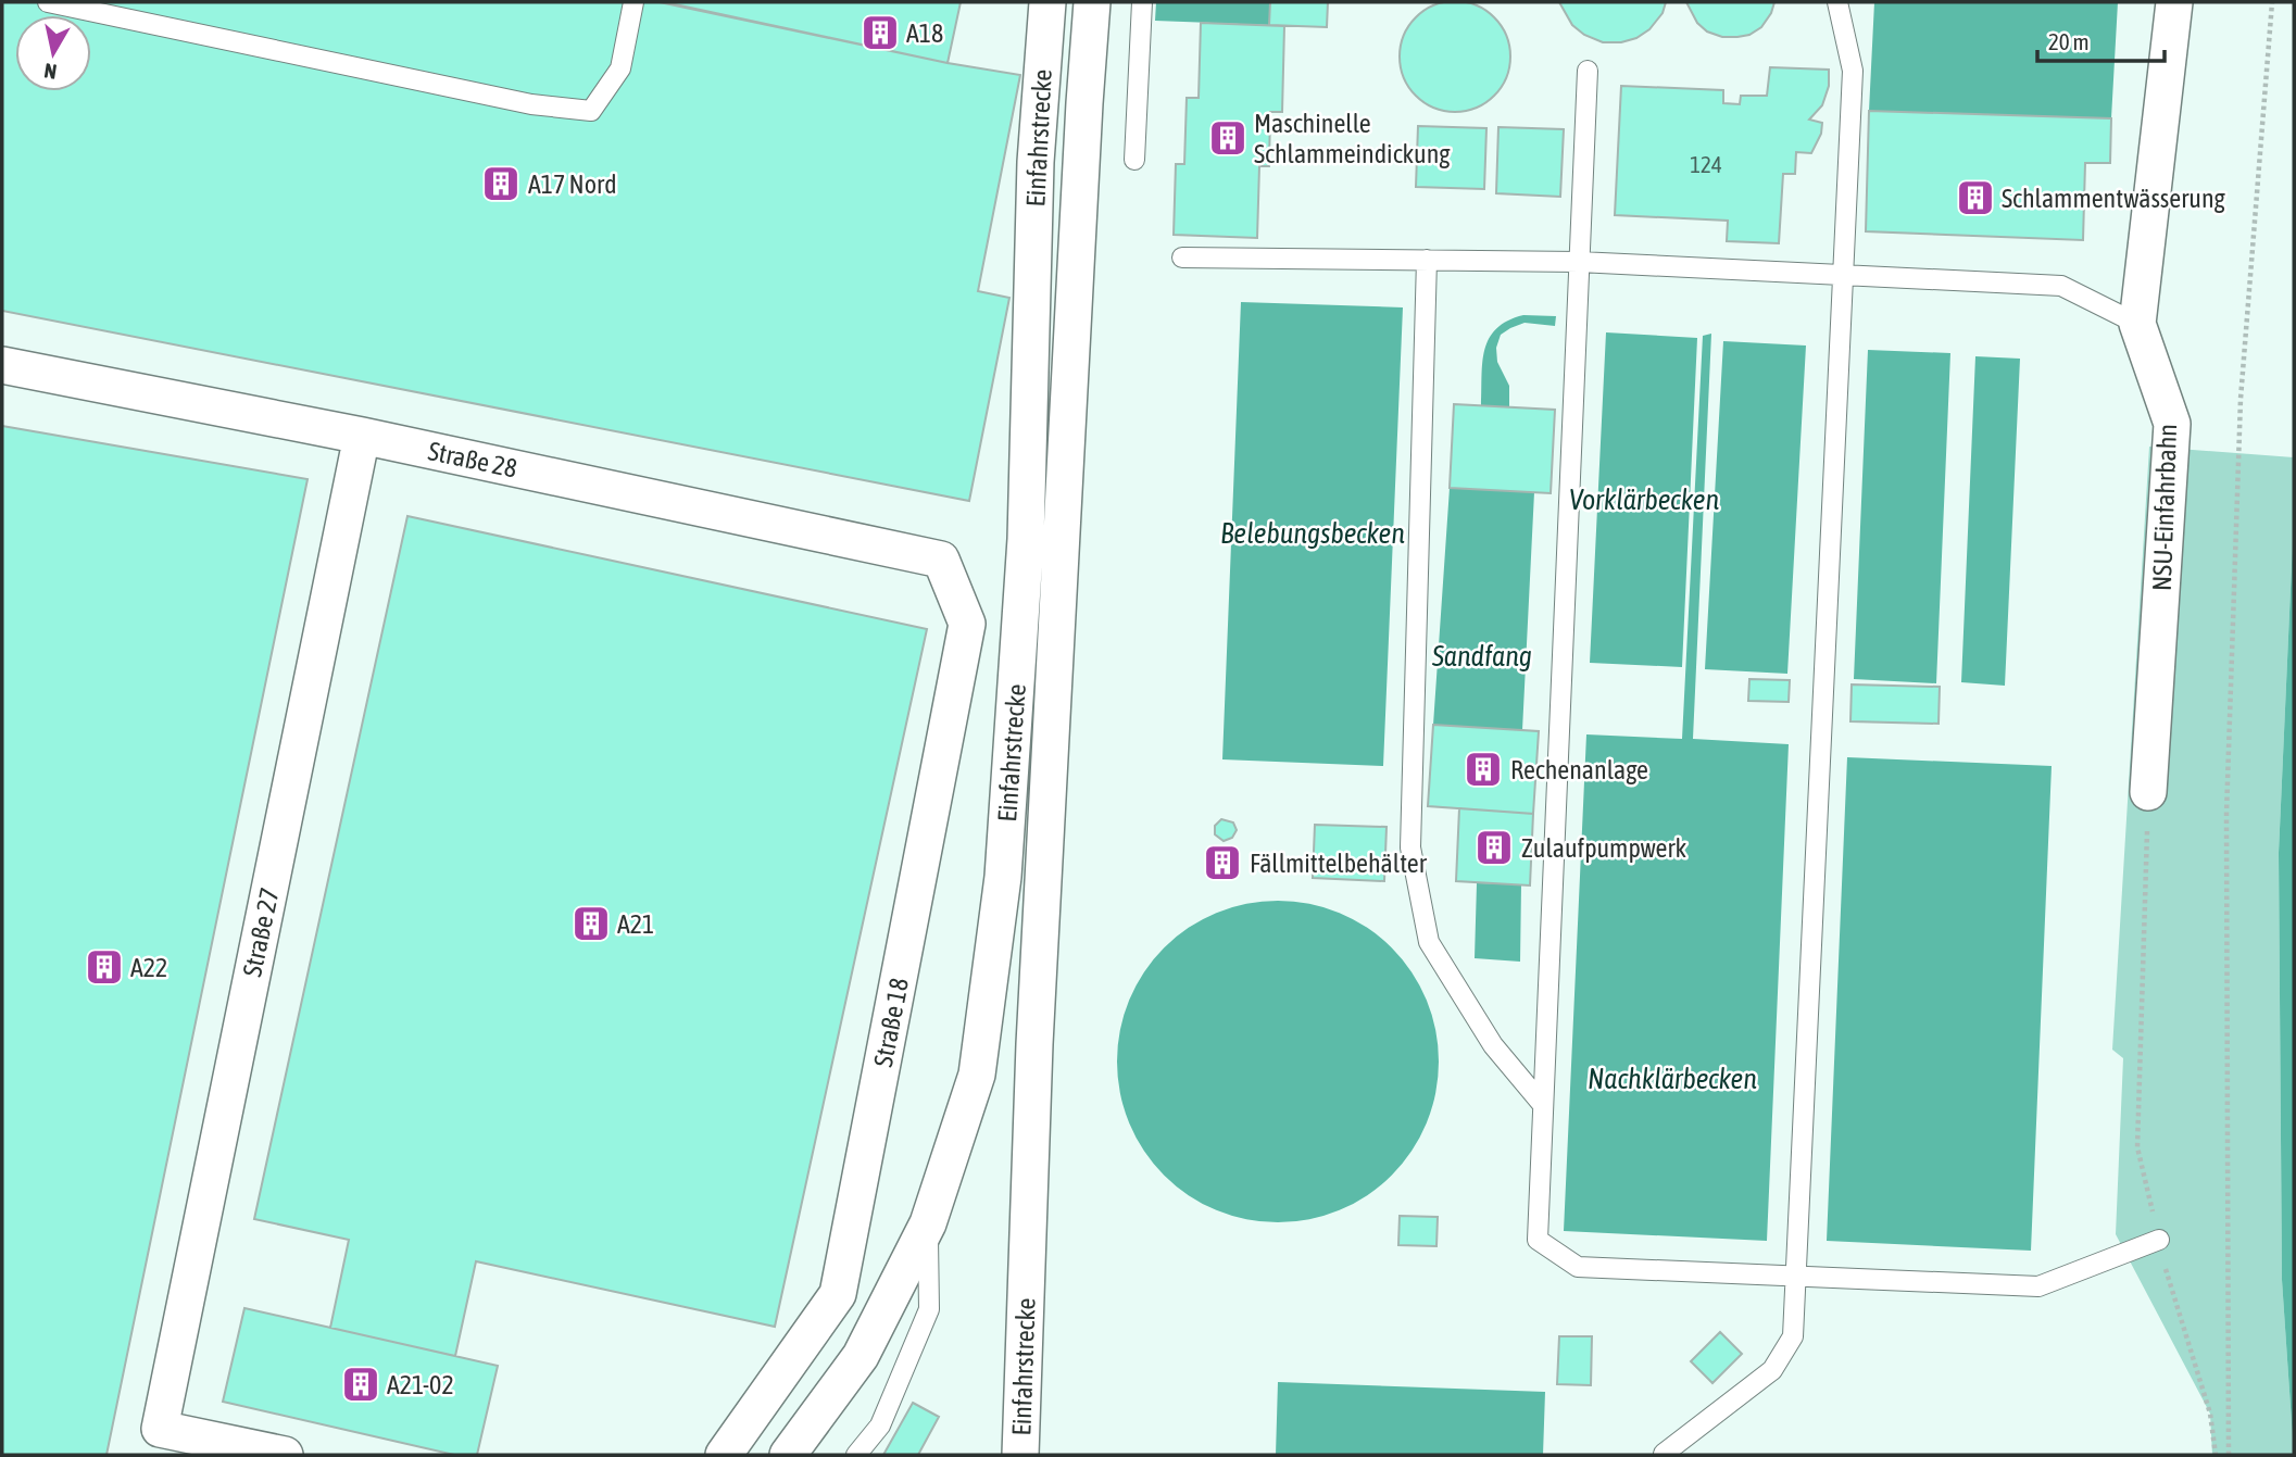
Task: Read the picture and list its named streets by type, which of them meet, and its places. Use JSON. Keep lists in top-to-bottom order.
{
  "streets": {
    "street": [
      "Einfahrstrecke",
      "Straße 28",
      "NSU-Einfahrbahn",
      "Straße 27",
      "Straße 18"
    ]
  },
  "crossings": [
    ["Straße 28", "Straße 27"],
    ["Straße 28", "Straße 18"]
  ],
  "water": [
    "Vorklärbecken",
    "Belebungsbecken",
    "Sandfang",
    "Nachklärbecken"
  ],
  "places": {
    "building": [
      "A18",
      "Maschinelle Schlammeindickung",
      "A17 Nord",
      "Schlammentwässerung",
      "Rechenanlage",
      "Zulaufpumpwerk",
      "Fällmittelbehälter",
      "A21",
      "A22",
      "A21-02"
    ]
  },
  "house_numbers": ["124"],
  "scale_bar": "20 m",
  "north": "bottom"
}
